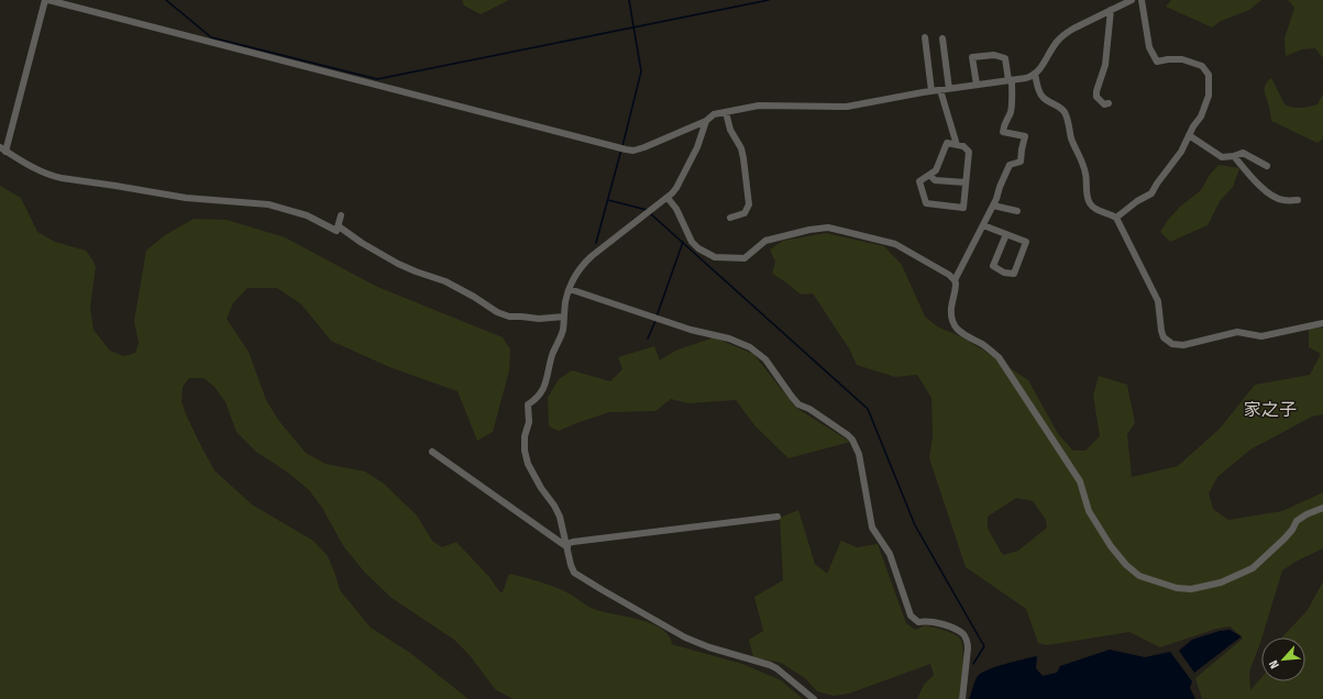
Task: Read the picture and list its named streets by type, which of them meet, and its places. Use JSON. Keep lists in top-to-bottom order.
{
  "districts": ["家之子"],
  "north": "bottom left"
}
